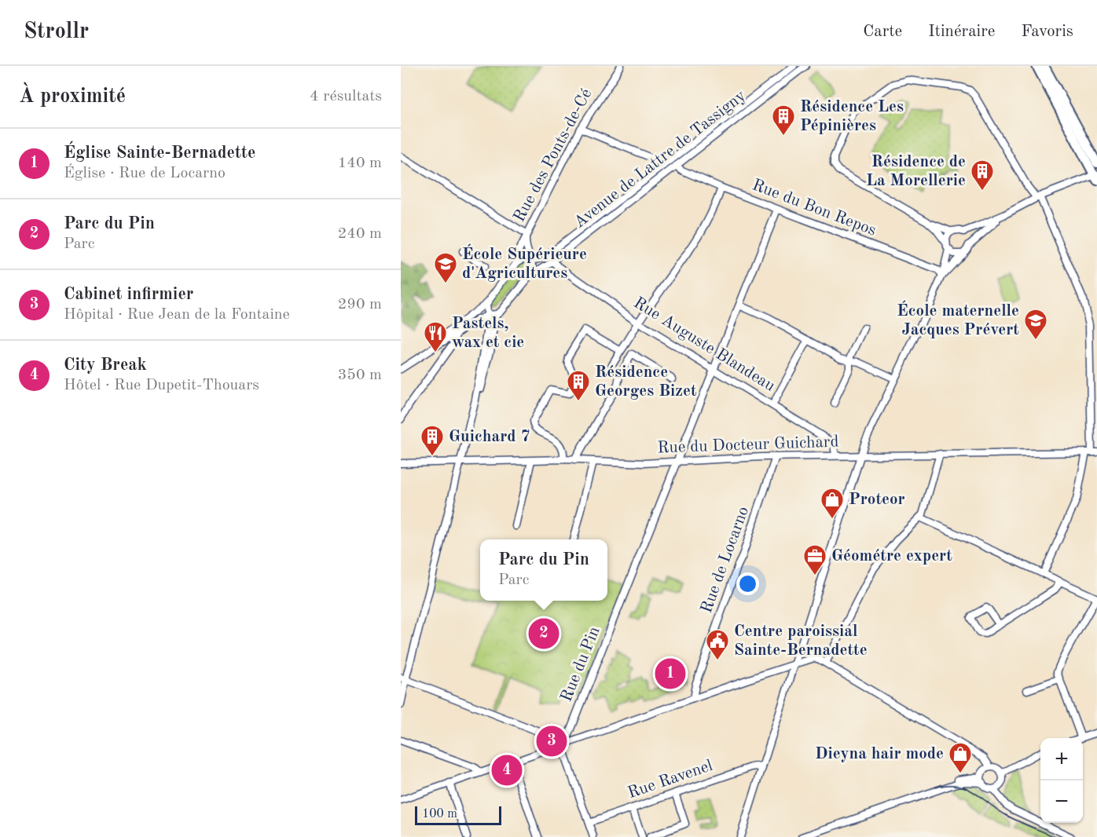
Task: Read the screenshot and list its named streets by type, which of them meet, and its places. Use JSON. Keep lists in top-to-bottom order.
{
  "streets": {
    "street": [
      "Rue des Ponts-de-Cé",
      "Avenue de Lattre de Tassigny",
      "Rue du Bon Repos",
      "Rue Auguste Blandeau",
      "Rue du Docteur Guichard",
      "Rue de Locarno",
      "Rue du Pin",
      "Rue Ravenel"
    ]
  },
  "crossings": [
    ["Rue des Ponts-de-Cé", "Avenue de Lattre de Tassigny"],
    ["Avenue de Lattre de Tassigny", "Rue du Bon Repos"],
    ["Avenue de Lattre de Tassigny", "Rue Auguste Blandeau"],
    ["Rue du Bon Repos", "Rue du Pin"],
    ["Rue Auguste Blandeau", "Rue du Docteur Guichard"],
    ["Rue Auguste Blandeau", "Rue du Pin"],
    ["Rue du Docteur Guichard", "Rue de Locarno"],
    ["Rue du Docteur Guichard", "Rue du Pin"]
  ],
  "places": {
    "building": [
      "Résidence Les Pépinières",
      "Résidence de La Morellerie",
      "Résidence Georges Bizet",
      "Guichard 7"
    ],
    "school or university": ["École Supérieure d'Agricultures", "École maternelle Jacques Prévert"],
    "restaurant": ["Pastels, wax et cie"],
    "shop": ["Proteor", "Dieyna hair mode"],
    "office": ["Géométre expert"],
    "public building": ["Centre paroissial Sainte-Bernadette"]
  },
  "scale_bar": "100 m",
  "page": {
    "header": "Strollr",
    "nav": ["Carte", "Itinéraire", "Favoris"],
    "heading": ["À proximité", "4 résultats"],
    "list": [
      {
        "mark": "1",
        "name": "Église Sainte-Bernadette",
        "note": "Église · Rue de Locarno",
        "value": "140 m"
      },
      {
        "mark": "2",
        "name": "Parc du Pin",
        "note": "Parc",
        "value": "240 m"
      },
      {
        "mark": "3",
        "name": "Cabinet infirmier",
        "note": "Hôpital · Rue Jean de la Fontaine",
        "value": "290 m"
      },
      {
        "mark": "4",
        "name": "City Break",
        "note": "Hôtel · Rue Dupetit-Thouars",
        "value": "350 m"
      }
    ],
    "popup": ["Parc du Pin", "Parc"],
    "pins": [
      "2",
      "1",
      "3",
      "4"
    ],
    "map_buttons": ["+", "−"],
    "scale": "100 m"
  }
}
